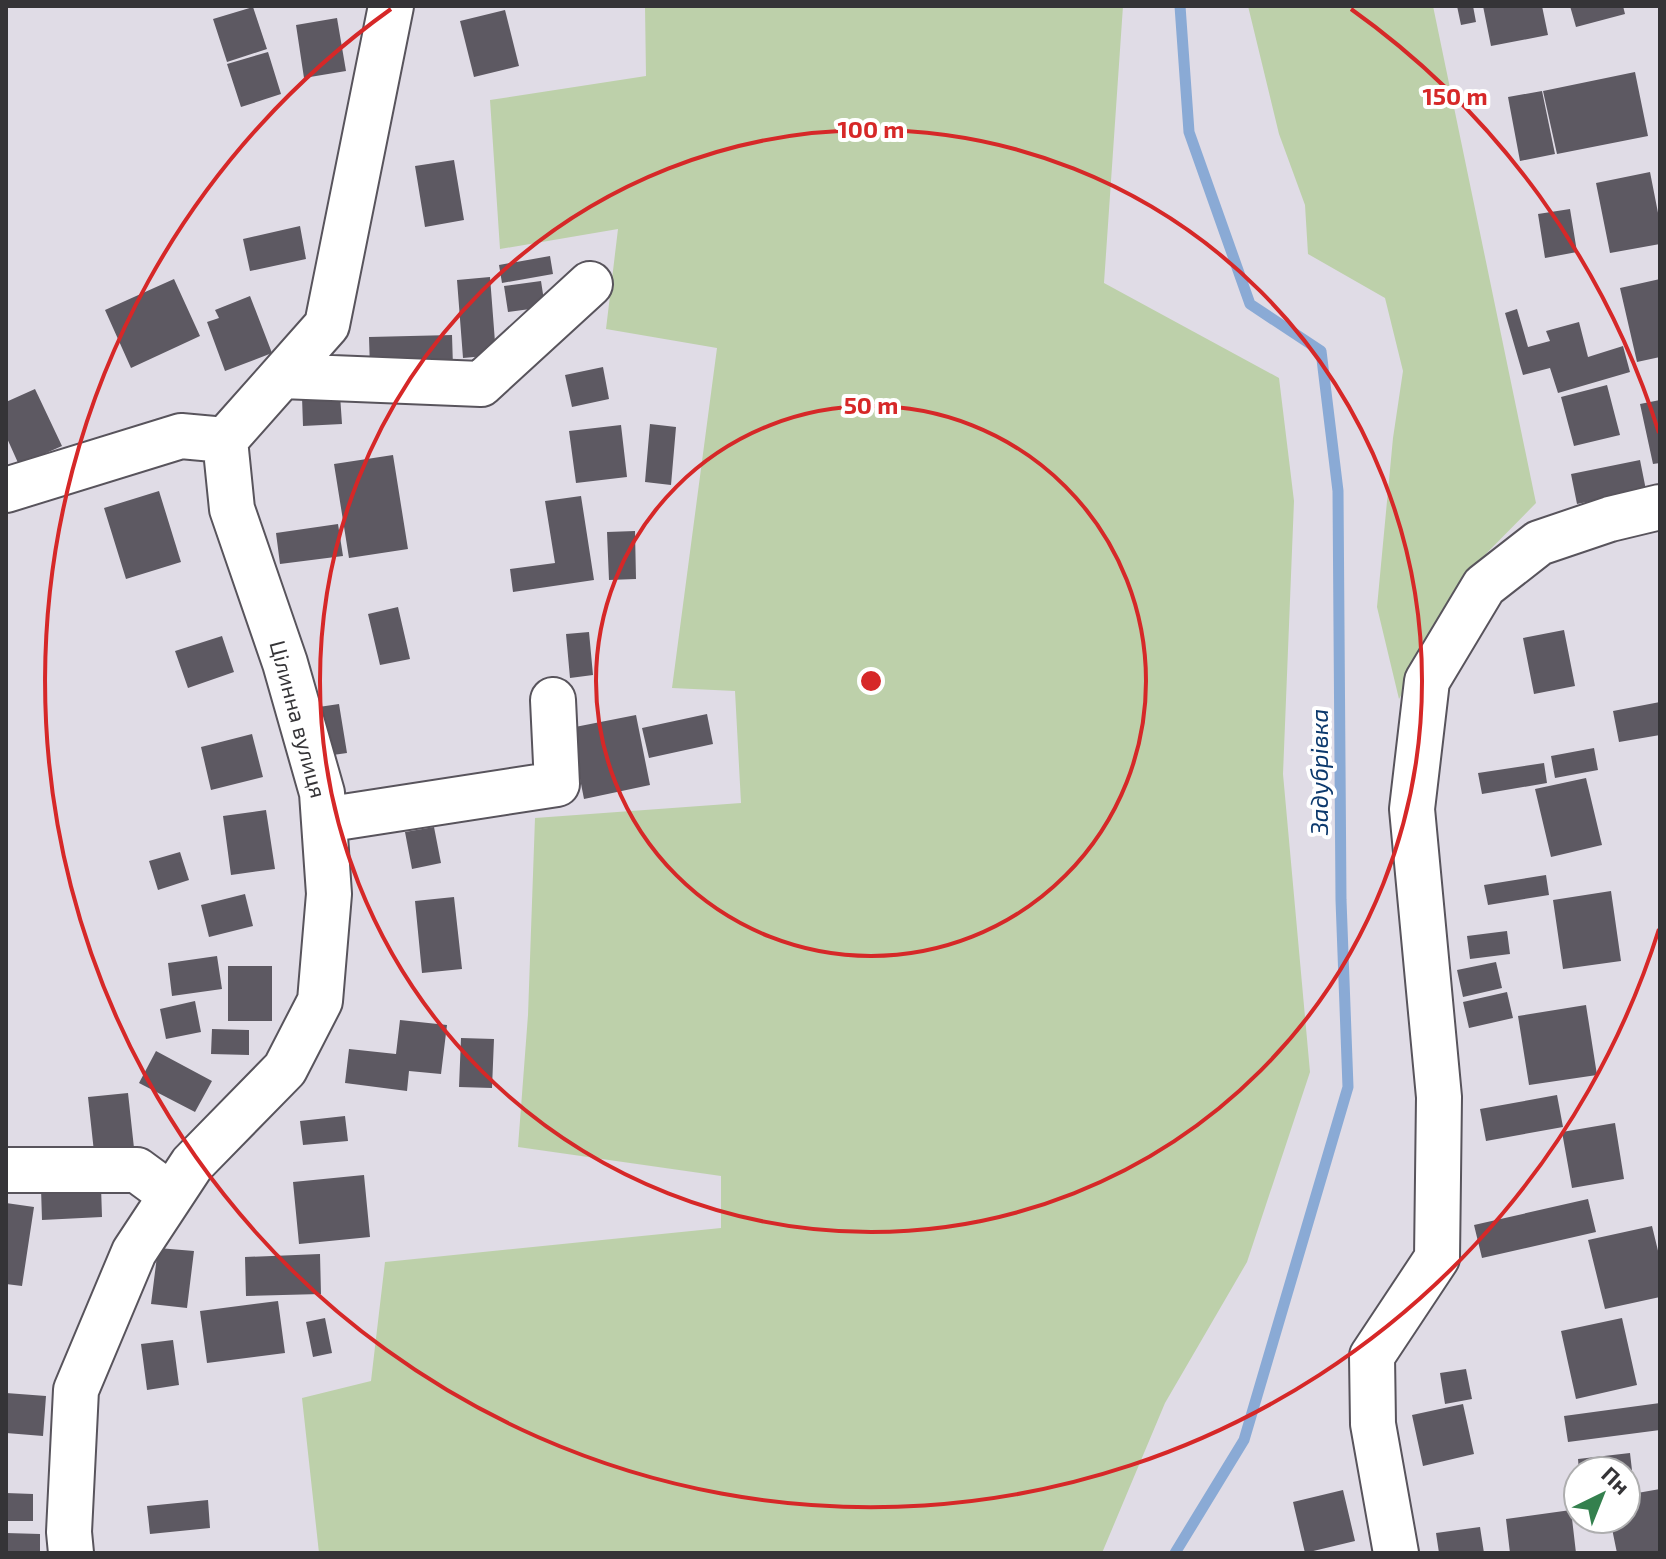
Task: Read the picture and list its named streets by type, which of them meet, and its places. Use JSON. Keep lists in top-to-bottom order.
{
  "streets": {
    "street": ["Цілинна вулиця"]
  },
  "water": ["Задубрівка"],
  "north": "top right",
  "rings": ["150 m", "100 m", "50 m"]
}
